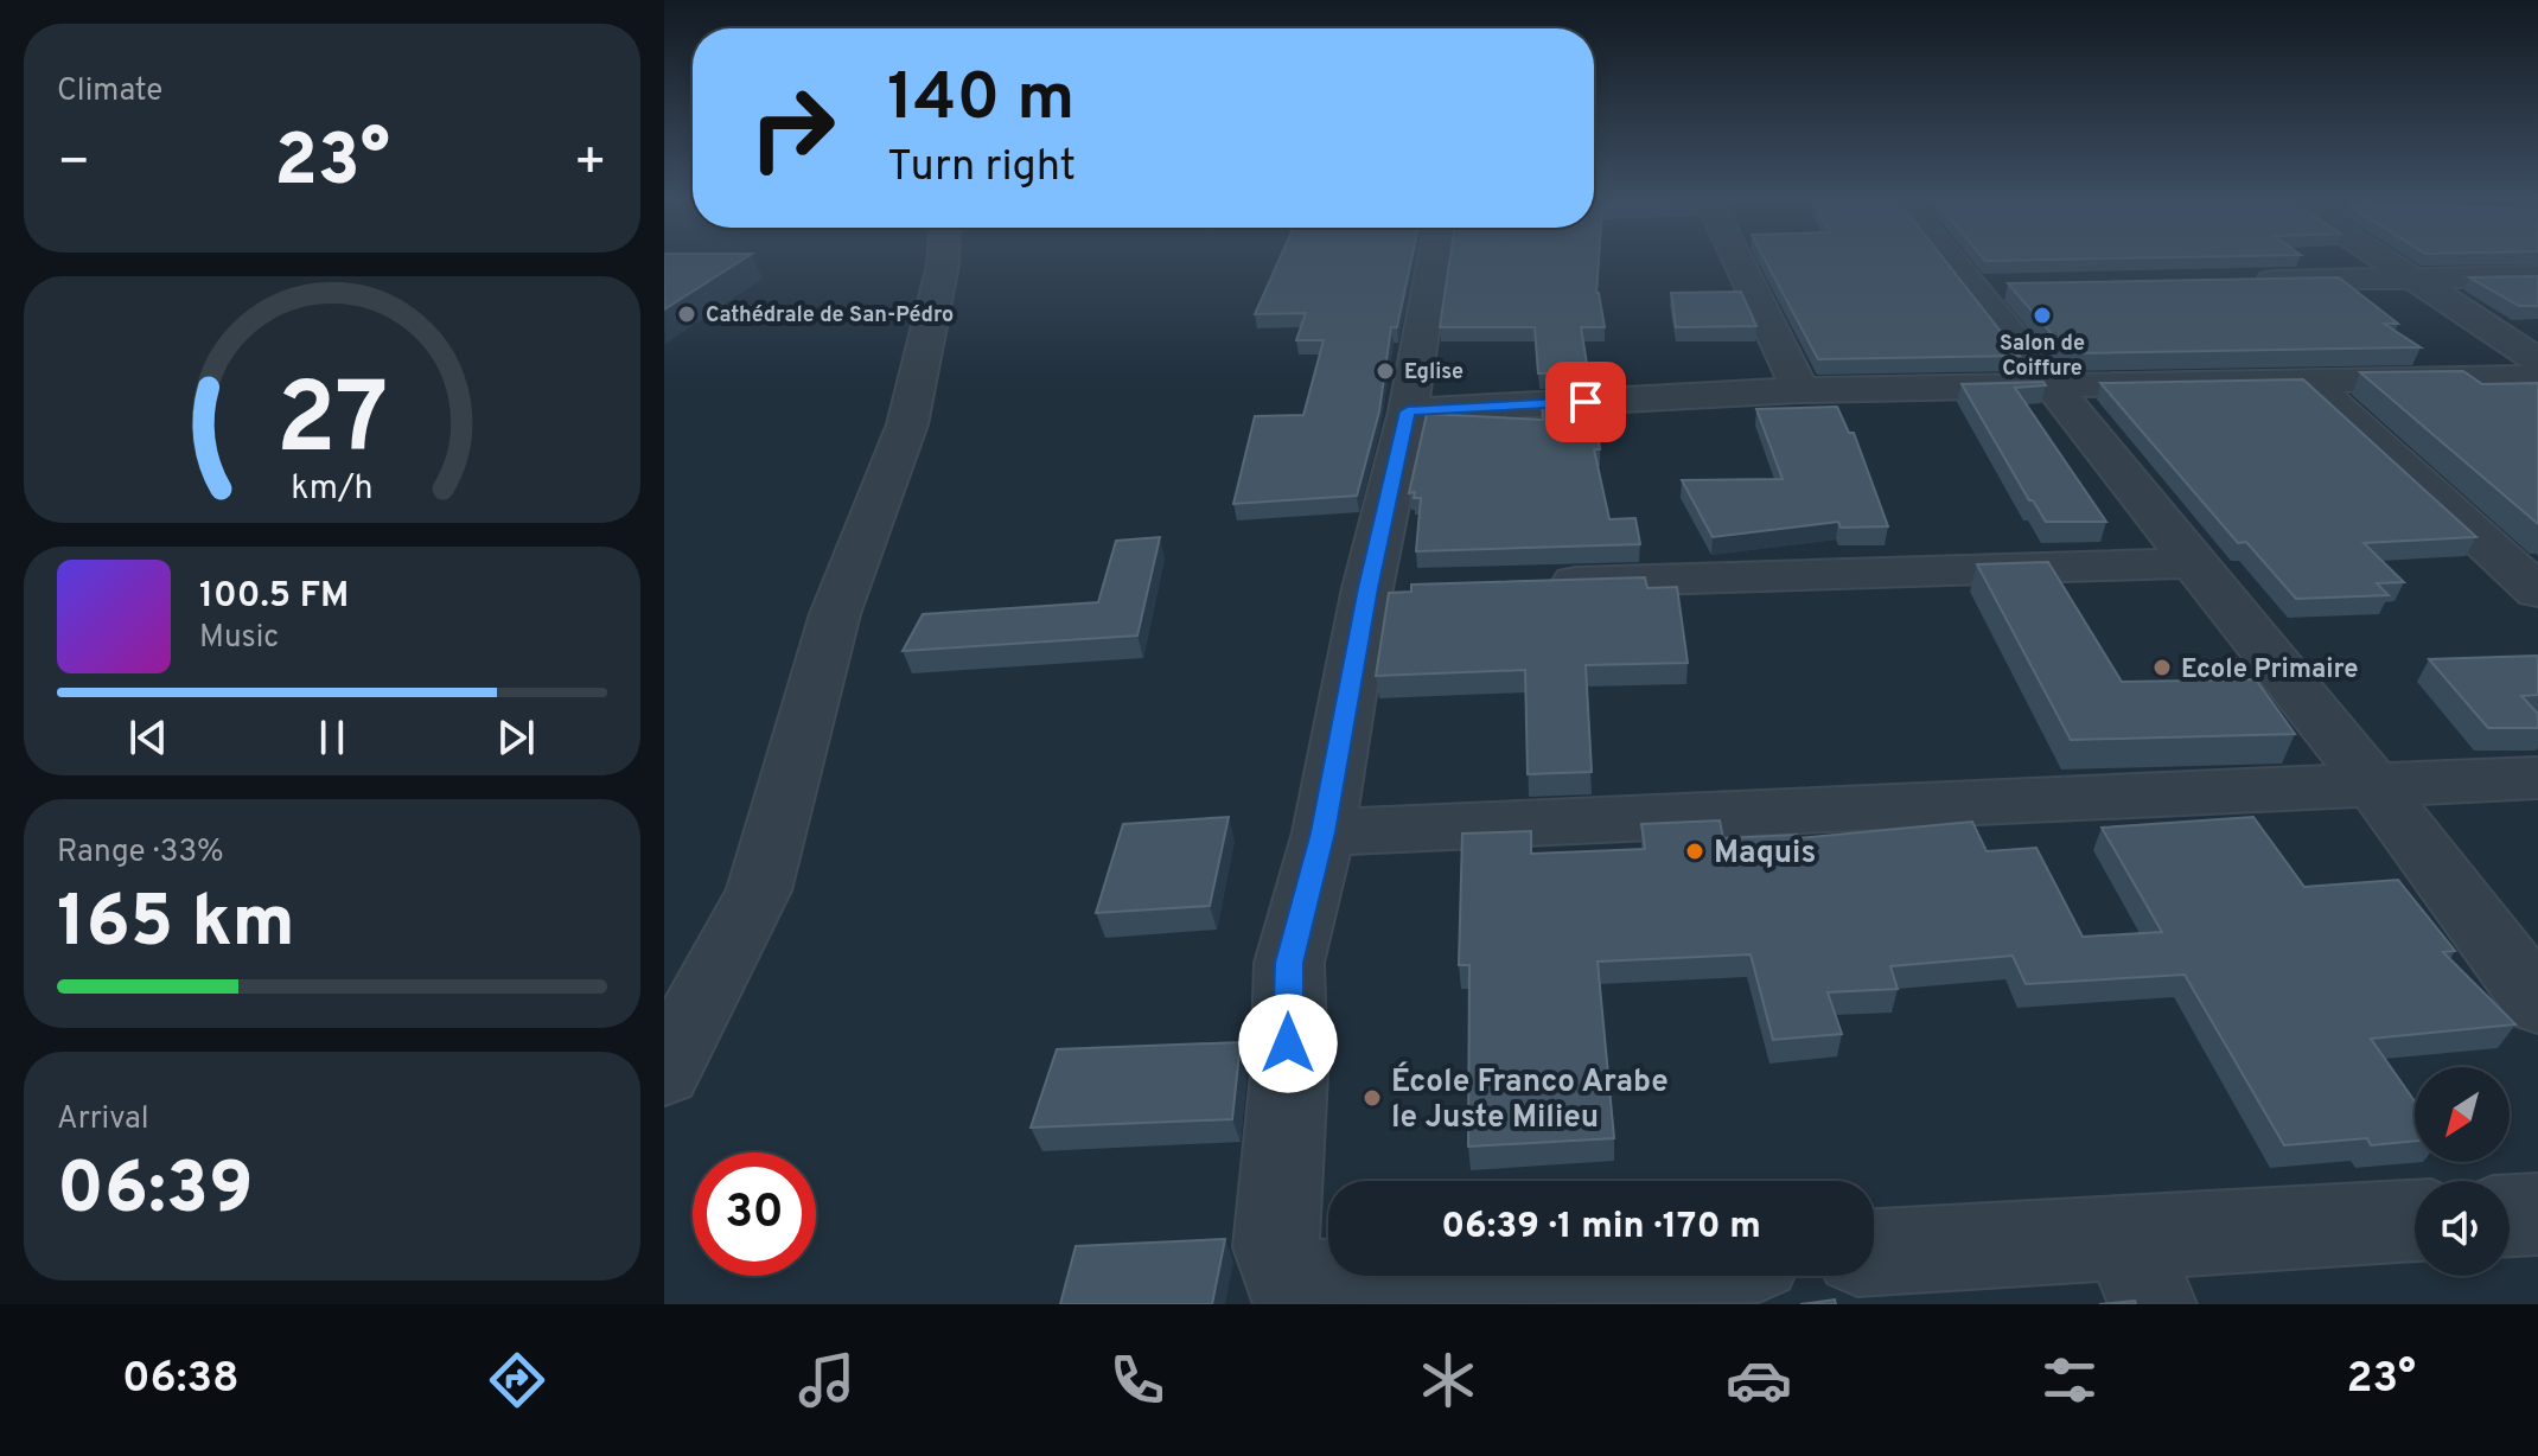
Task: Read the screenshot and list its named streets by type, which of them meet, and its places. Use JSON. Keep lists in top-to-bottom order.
{
  "places": [
    "Cathédrale de San-Pédro",
    "Salon de Coiffure",
    "Eglise",
    "Ecole Primaire",
    "Maquis",
    "École Franco Arabe le Juste Milieu"
  ],
  "north": "bottom left",
  "page": {
    "tile": [
      "Climate",
      ["Range · 33%", "165 km"],
      ["Arrival", "06:39"]
    ],
    "turn": ["140 m", "Turn right"],
    "heat": ["−", "23°", "+"],
    "song": ["100.5 FM", "Music"],
    "limit": "30",
    "trip": "06:39 · 1 min · 170 m",
    "tabs": ["06:38", "23°"],
    "gauge": ["27", "km/h"]
  }
}
